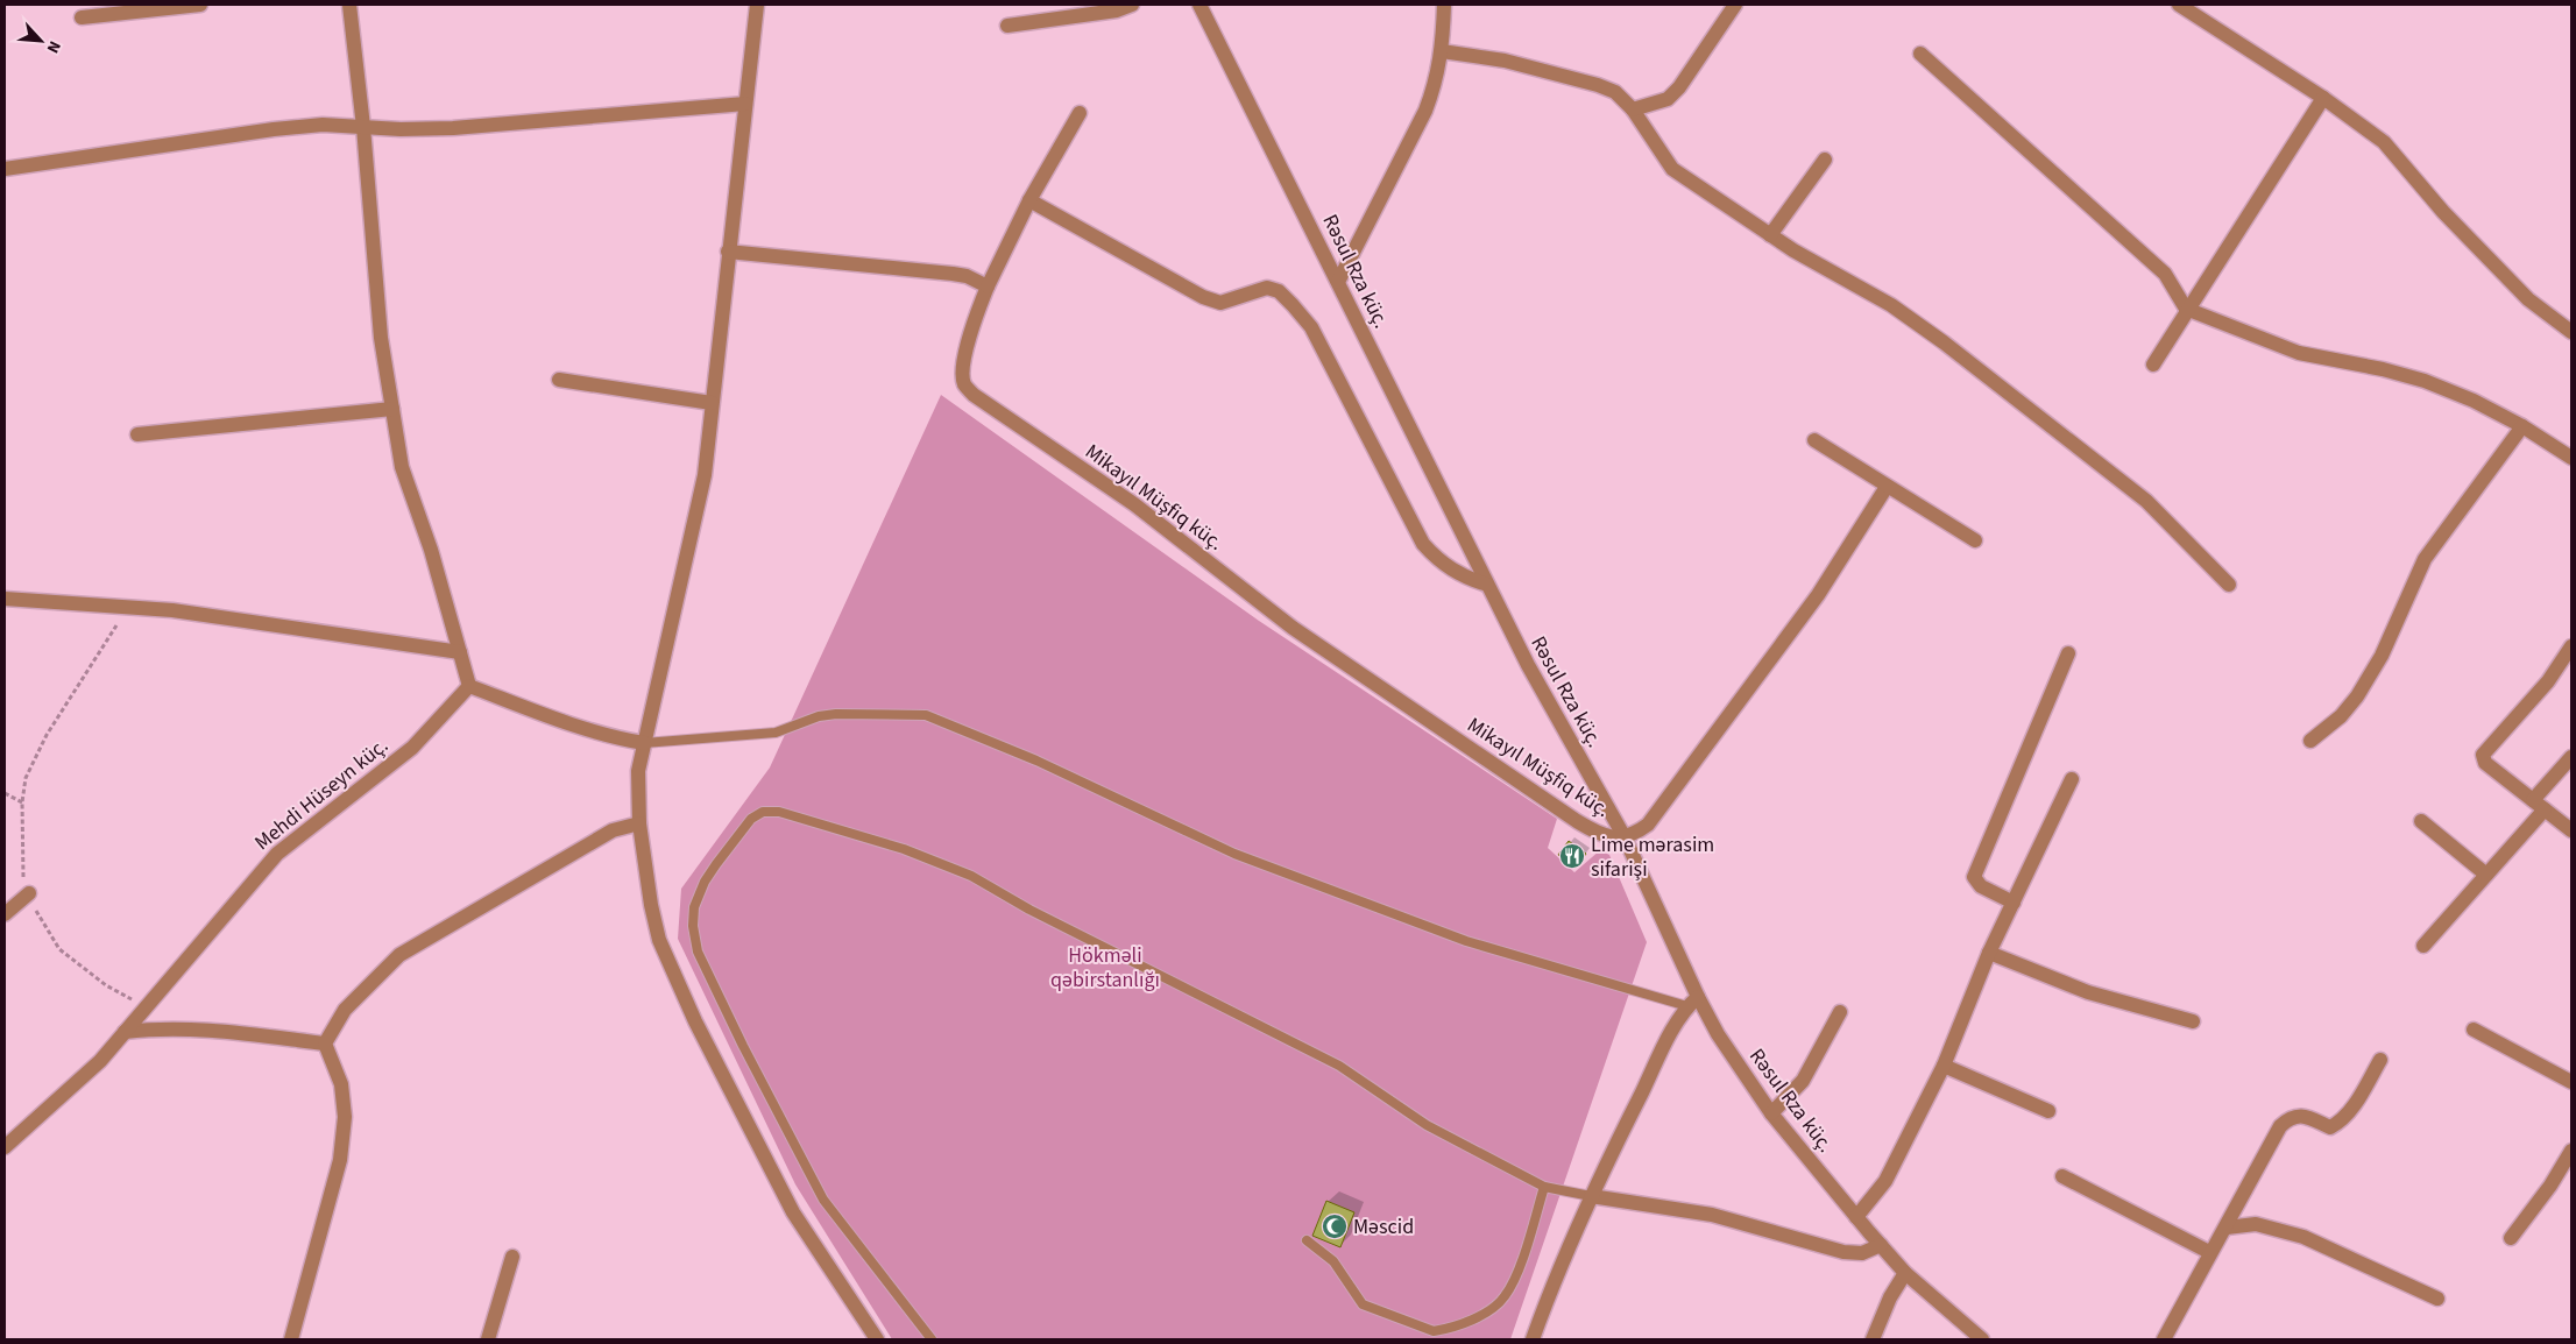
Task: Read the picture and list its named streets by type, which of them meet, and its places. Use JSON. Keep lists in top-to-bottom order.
{
  "streets": {
    "street": ["Rəsul Rza küç.", "Mikayıl Müşfiq küç.", "Mehdi Hüseyn küç."]
  },
  "crossings": [
    ["Rəsul Rza küç.", "Mikayıl Müşfiq küç."]
  ],
  "parks": ["Hökməli qəbirstanlığı"],
  "places": {
    "restaurant": ["Lime mərasim sifarişi"],
    "mosque": ["Məscid"]
  },
  "north": "bottom right"
}
